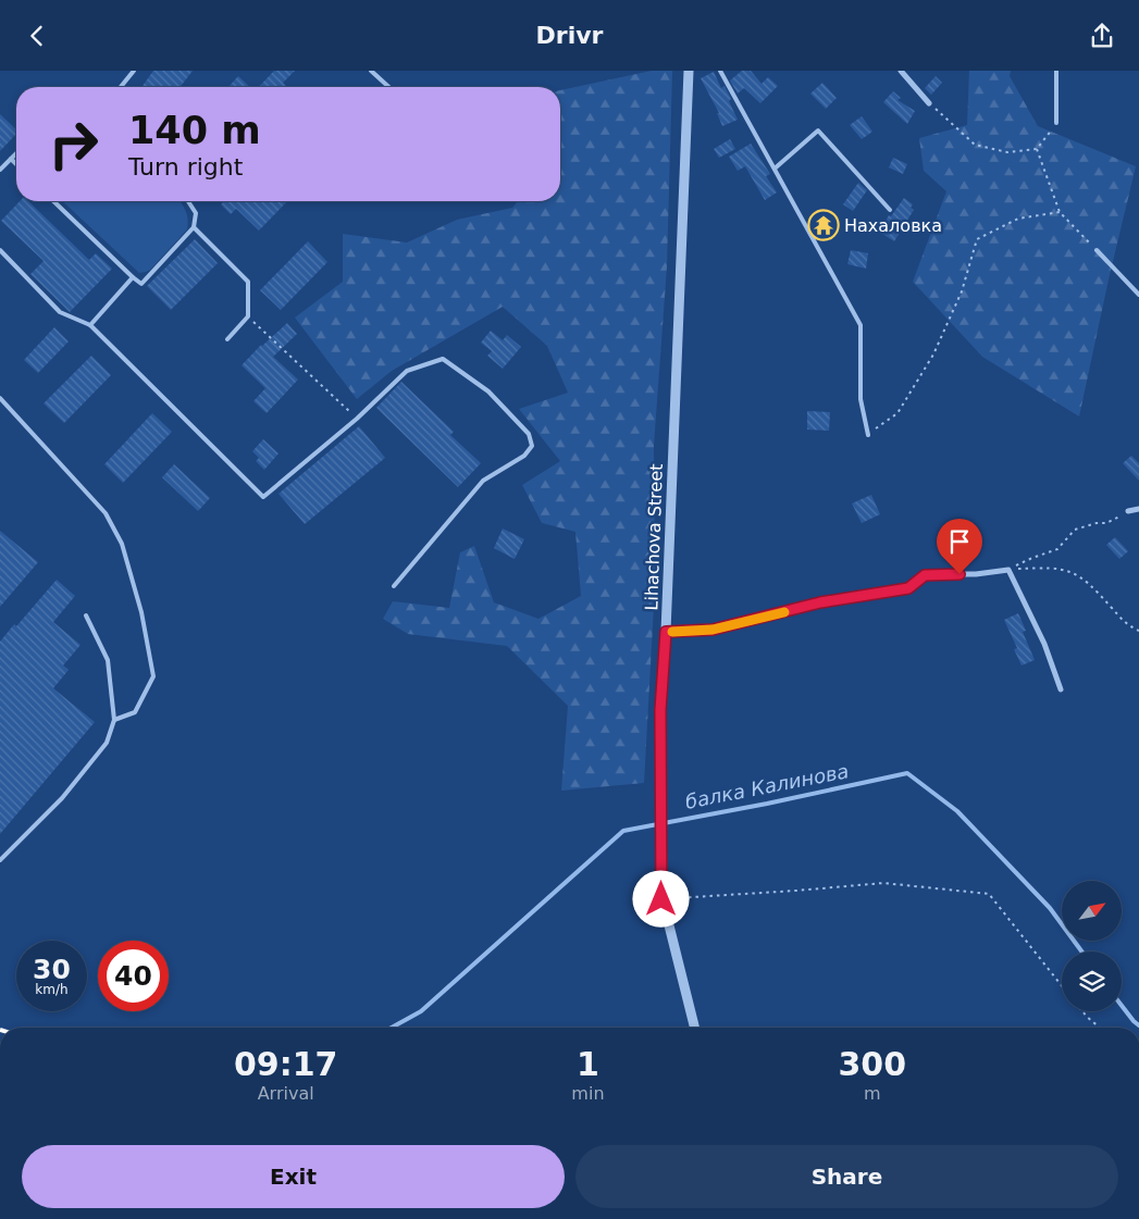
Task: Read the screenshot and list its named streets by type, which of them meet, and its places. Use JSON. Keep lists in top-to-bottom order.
{
  "streets": {
    "street": ["Lihachova Street"]
  },
  "water": ["балка Калинова"],
  "places": {
    "temple": ["Нахаловка"]
  },
  "north": "top right",
  "page": {
    "header": "Drivr",
    "turn": ["140 m", "Turn right"],
    "speed": "30 km/h",
    "limit": "40",
    "eta": [
      "09:17",
      "Arrival",
      "1",
      "min",
      "300",
      "m"
    ],
    "buttons": ["Exit", "Share"]
  }
}
